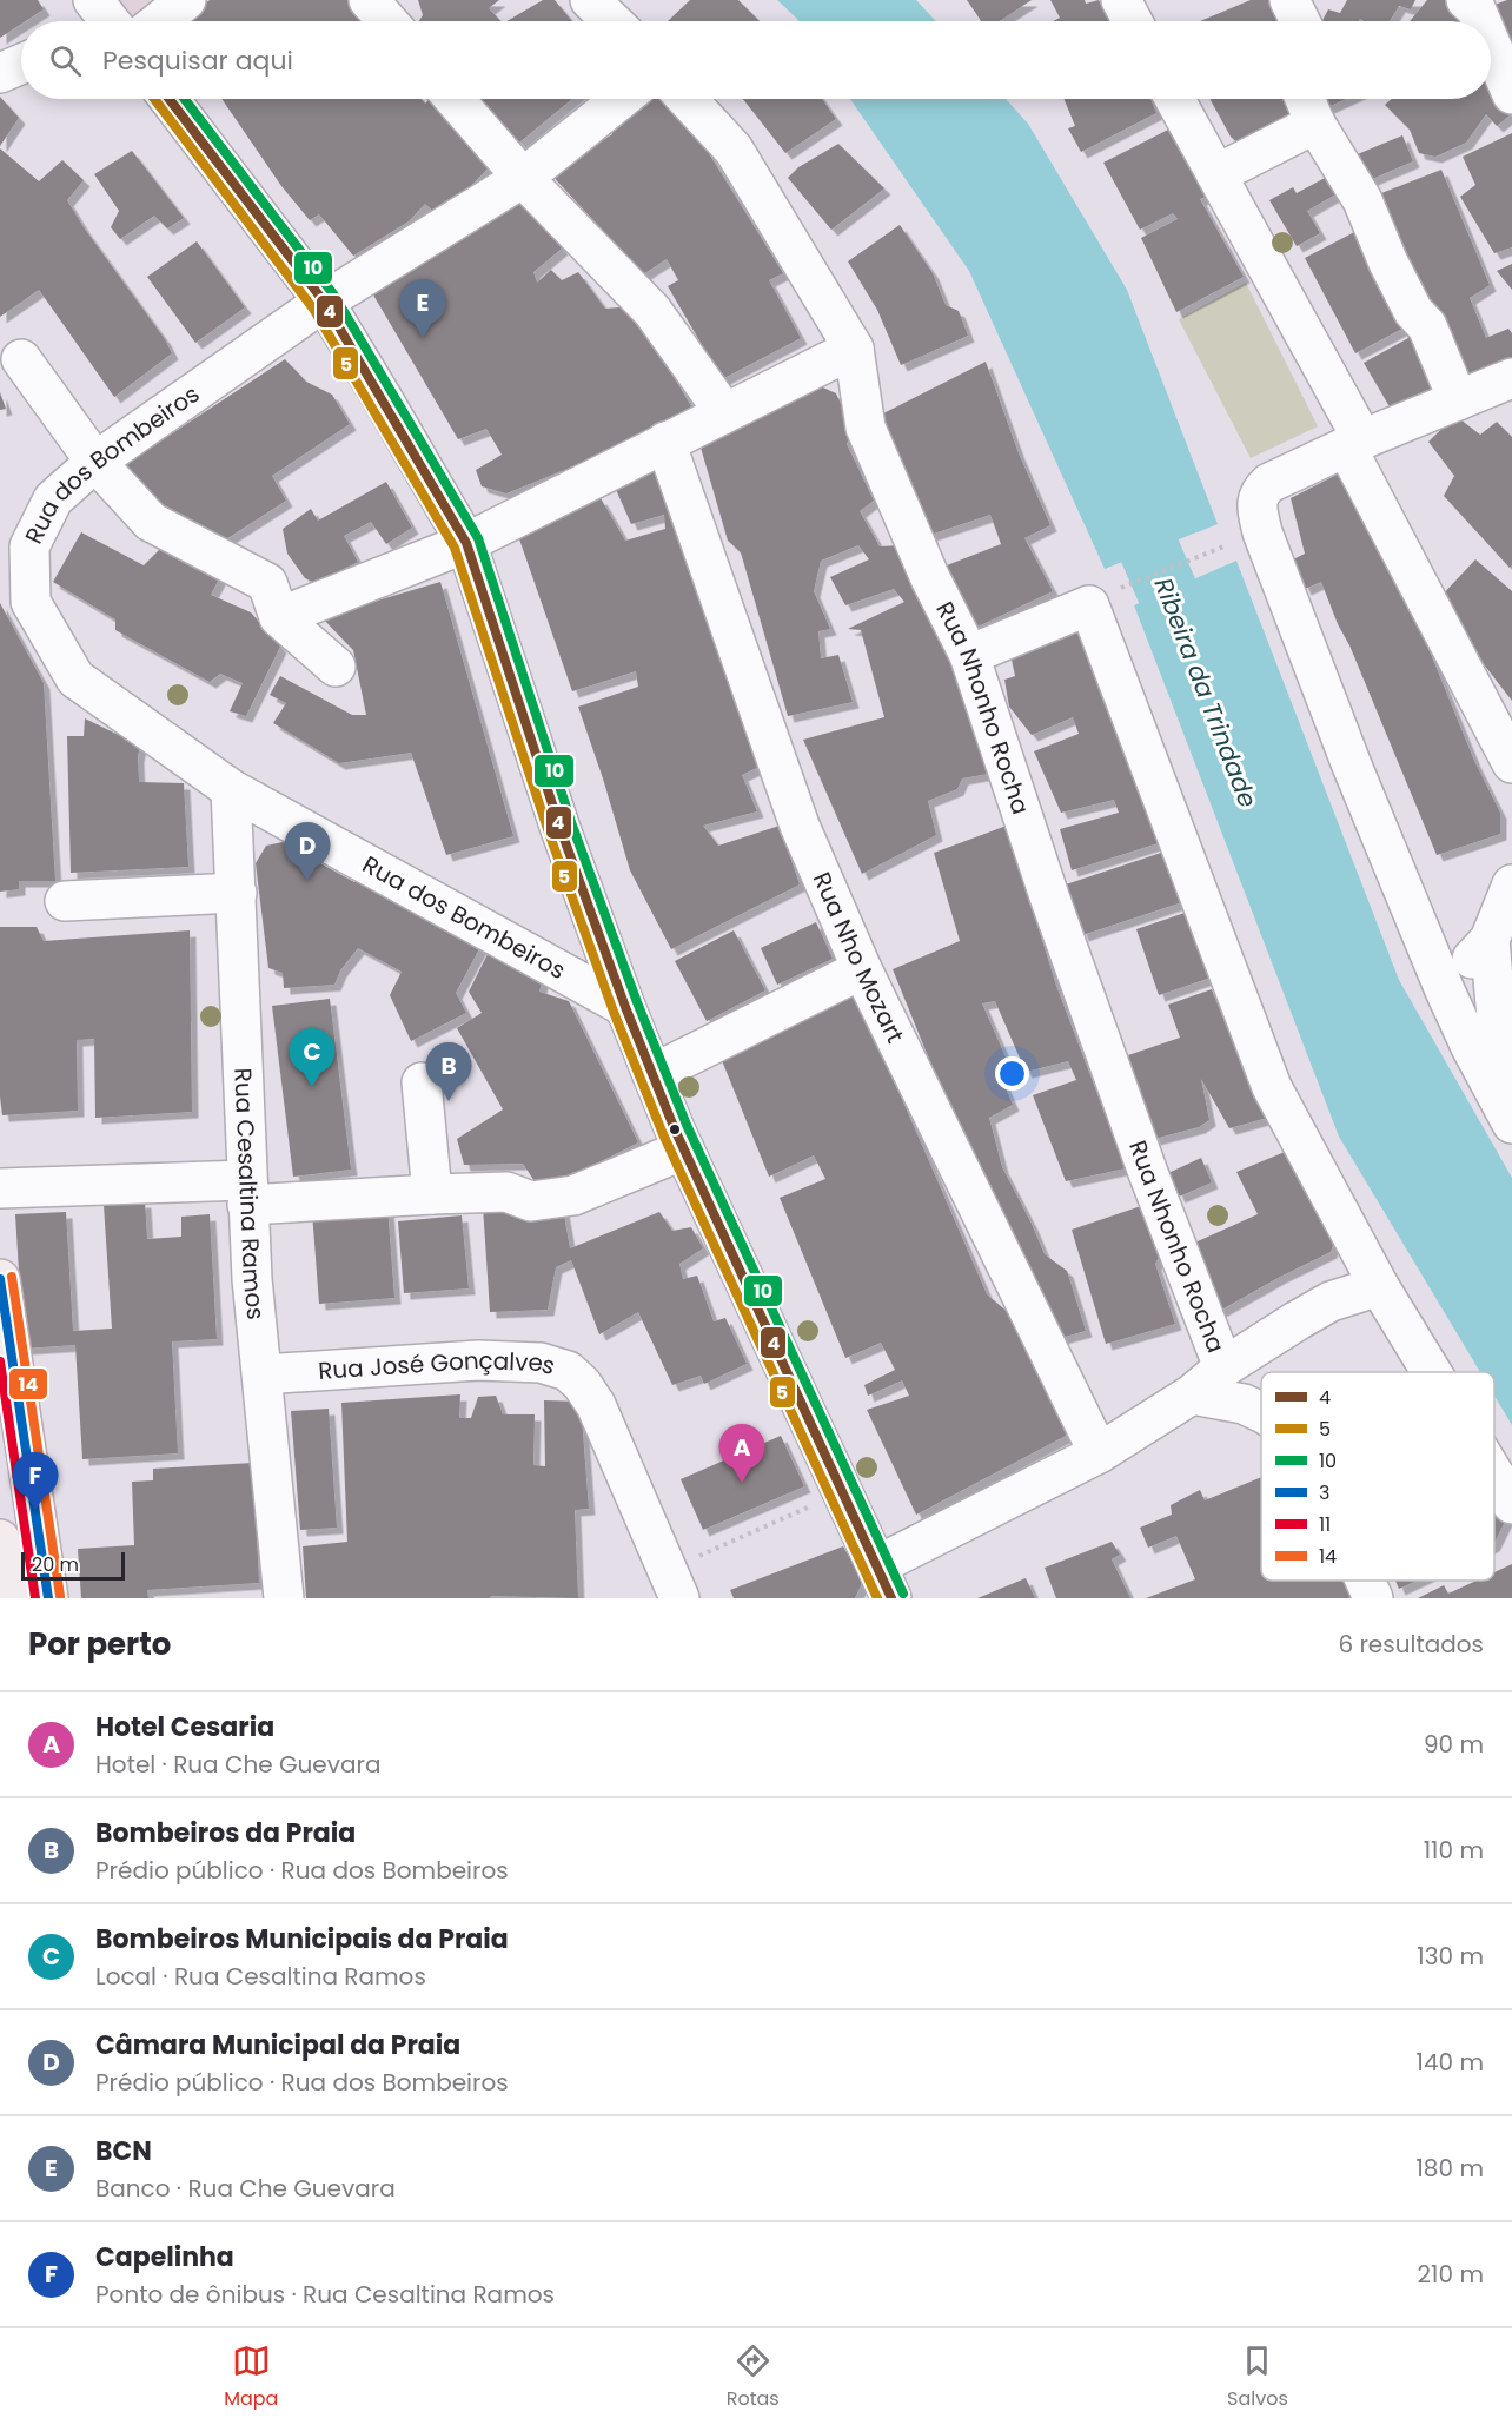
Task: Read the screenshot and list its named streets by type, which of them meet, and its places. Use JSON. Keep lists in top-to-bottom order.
{
  "streets": {
    "street": [
      "Rua dos Bombeiros",
      "Rua Nhonho Rocha",
      "Rua Nho Mozart",
      "Rua Cesaltina Ramos",
      "Rua José Gonçalves"
    ]
  },
  "crossings": [
    ["Rua dos Bombeiros", "Rua Cesaltina Ramos"],
    ["Rua Cesaltina Ramos", "Rua José Gonçalves"]
  ],
  "water": ["Ribeira da Trindade"],
  "lines": [
    "transit line 4",
    "transit line 5",
    "transit line 10",
    "transit line 14",
    "transit line 3",
    "transit line 11"
  ],
  "legend": [
    "4",
    "5",
    "10",
    "3",
    "11",
    "14"
  ],
  "scale_bar": "20 m",
  "page": {
    "search": "Pesquisar aqui",
    "pins": [
      "E",
      "D",
      "C",
      "B",
      "A",
      "F"
    ],
    "scale": "20 m",
    "heading": ["Por perto", "6 resultados"],
    "list": [
      {
        "mark": "A",
        "name": "Hotel Cesaria",
        "note": "Hotel · Rua Che Guevara",
        "value": "90 m"
      },
      {
        "mark": "B",
        "name": "Bombeiros da Praia",
        "note": "Prédio público · Rua dos Bombeiros",
        "value": "110 m"
      },
      {
        "mark": "C",
        "name": "Bombeiros Municipais da Praia",
        "note": "Local · Rua Cesaltina Ramos",
        "value": "130 m"
      },
      {
        "mark": "D",
        "name": "Câmara Municipal da Praia",
        "note": "Prédio público · Rua dos Bombeiros",
        "value": "140 m"
      },
      {
        "mark": "E",
        "name": "BCN",
        "note": "Banco · Rua Che Guevara",
        "value": "180 m"
      },
      {
        "mark": "F",
        "name": "Capelinha",
        "note": "Ponto de ônibus · Rua Cesaltina Ramos",
        "value": "210 m"
      }
    ],
    "nav": ["Mapa", "Rotas", "Salvos"]
  }
}
